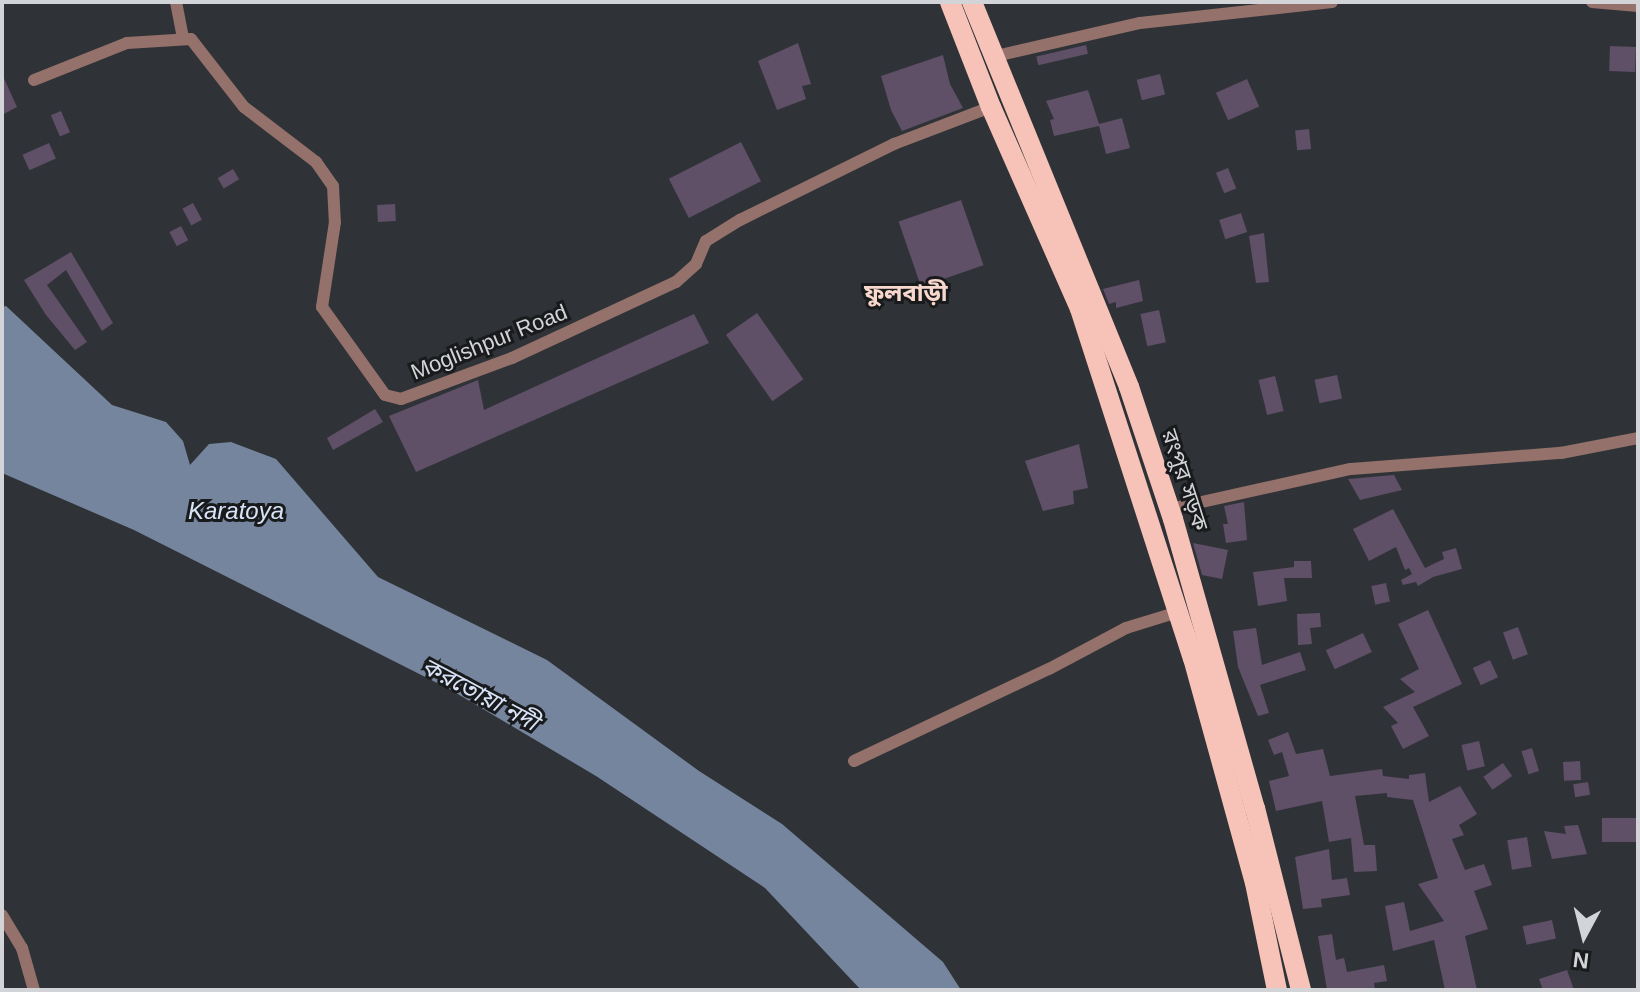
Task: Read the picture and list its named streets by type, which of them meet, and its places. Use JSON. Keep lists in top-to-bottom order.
{
  "streets": {
    "highway": ["রংপুর সড়ক"],
    "street": ["Moglishpur Road"]
  },
  "districts": ["ফুলবাড়ী"],
  "water": ["Karatoya", "করতোয়া নদী"],
  "north": "bottom"
}
